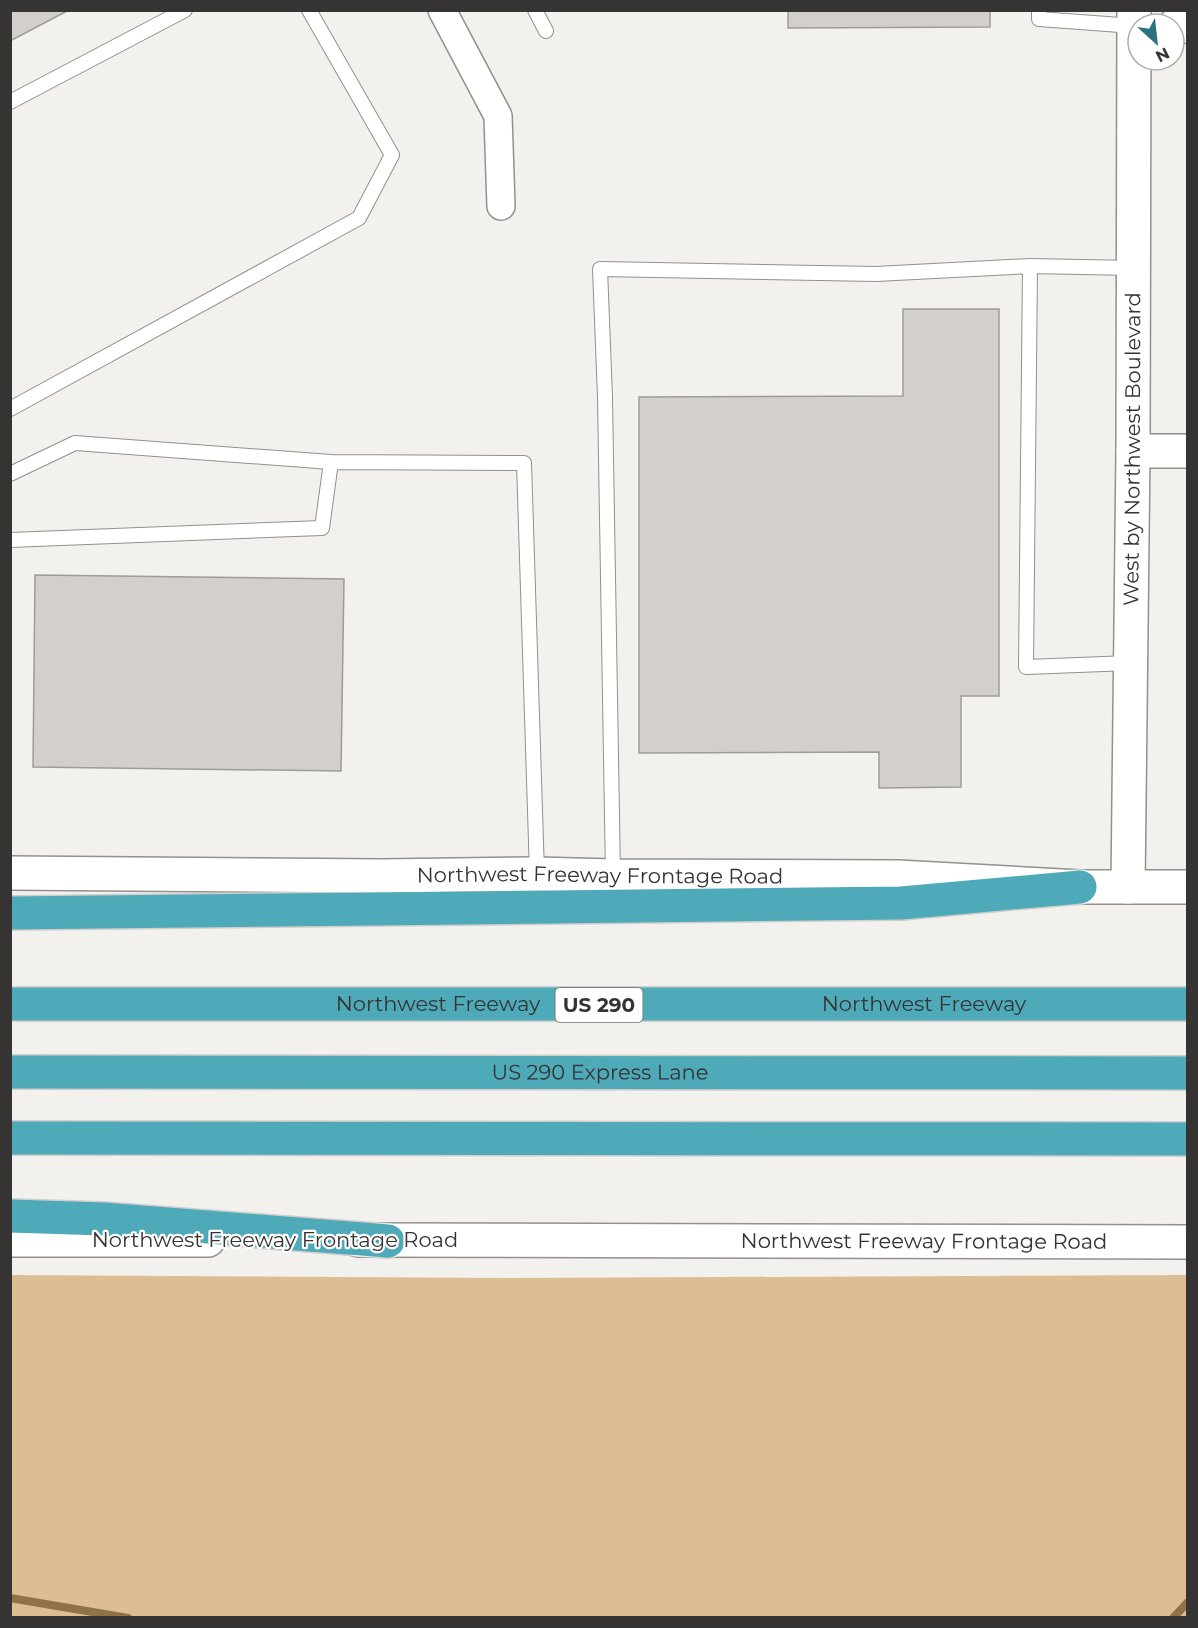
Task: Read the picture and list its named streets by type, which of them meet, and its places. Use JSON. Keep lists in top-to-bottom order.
{
  "streets": {
    "highway": ["Northwest Freeway", "US 290", "US 290 Express Lane"],
    "main road": ["West by Northwest Boulevard", "Northwest Freeway Frontage Road"]
  },
  "crossings": [
    ["West by Northwest Boulevard", "Northwest Freeway Frontage Road"]
  ],
  "north": "bottom right"
}
